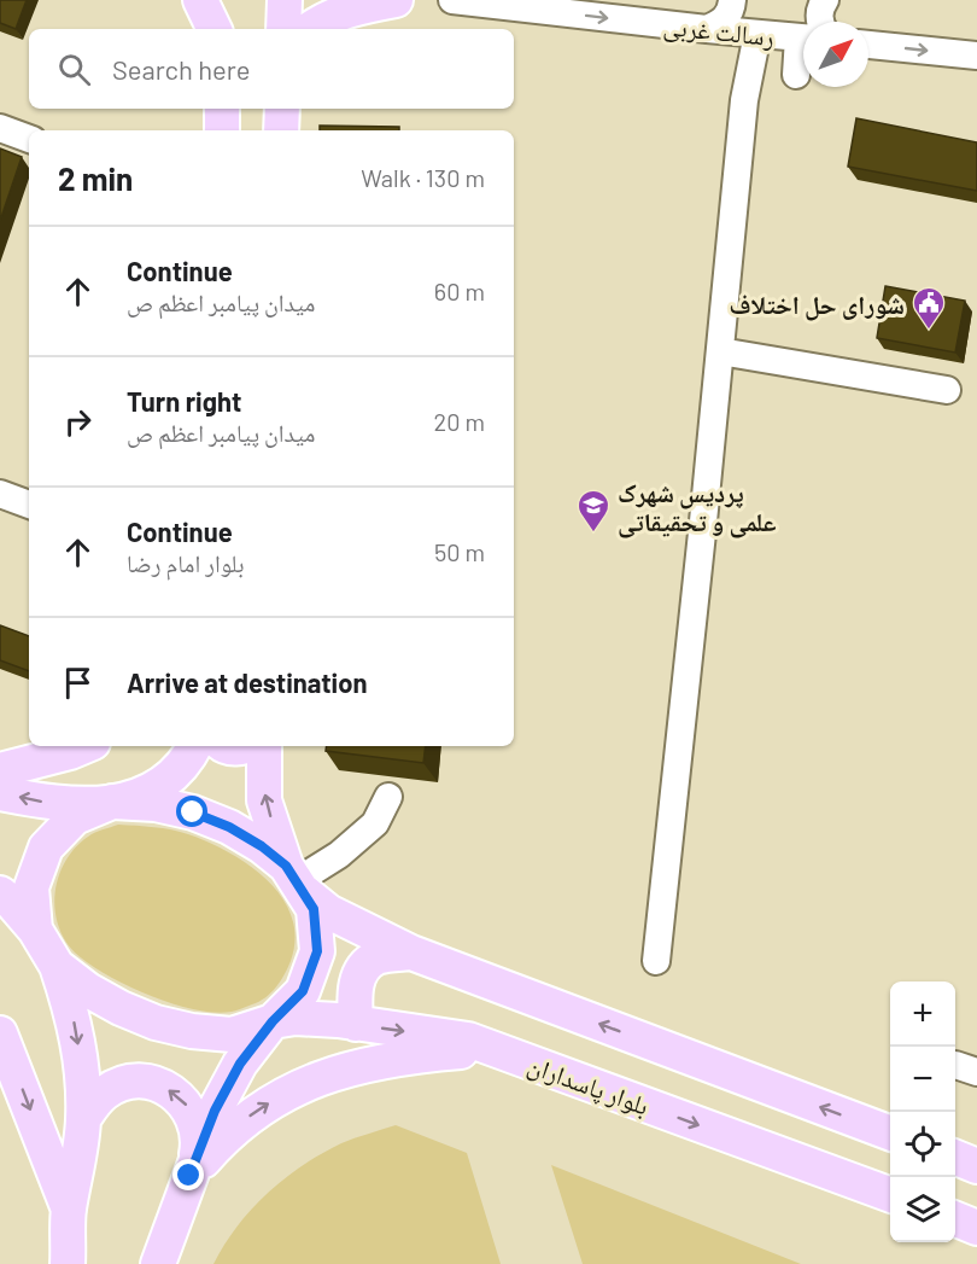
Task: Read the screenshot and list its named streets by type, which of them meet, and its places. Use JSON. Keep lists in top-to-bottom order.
{
  "streets": {
    "main road": ["بلوار پاسداران"],
    "street": ["رسالت غربی"]
  },
  "one_way": ["رسالت غربی"],
  "places": {
    "public building": ["شورای حل اختلاف"],
    "school or university": ["پردیس شهرک علمی و تحقیقاتی"]
  },
  "north": "top right",
  "page": {
    "search": "Search here",
    "heading": ["2 min", "Walk · 130 m"],
    "list": [
      ["Continue", "میدان پیامبر اعظم ص", "60 m"],
      ["Turn right", "میدان پیامبر اعظم ص", "20 m"],
      ["Continue", "بلوار امام رضا", "50 m"],
      "Arrive at destination"
    ],
    "map_buttons": ["+", "−"]
  }
}
